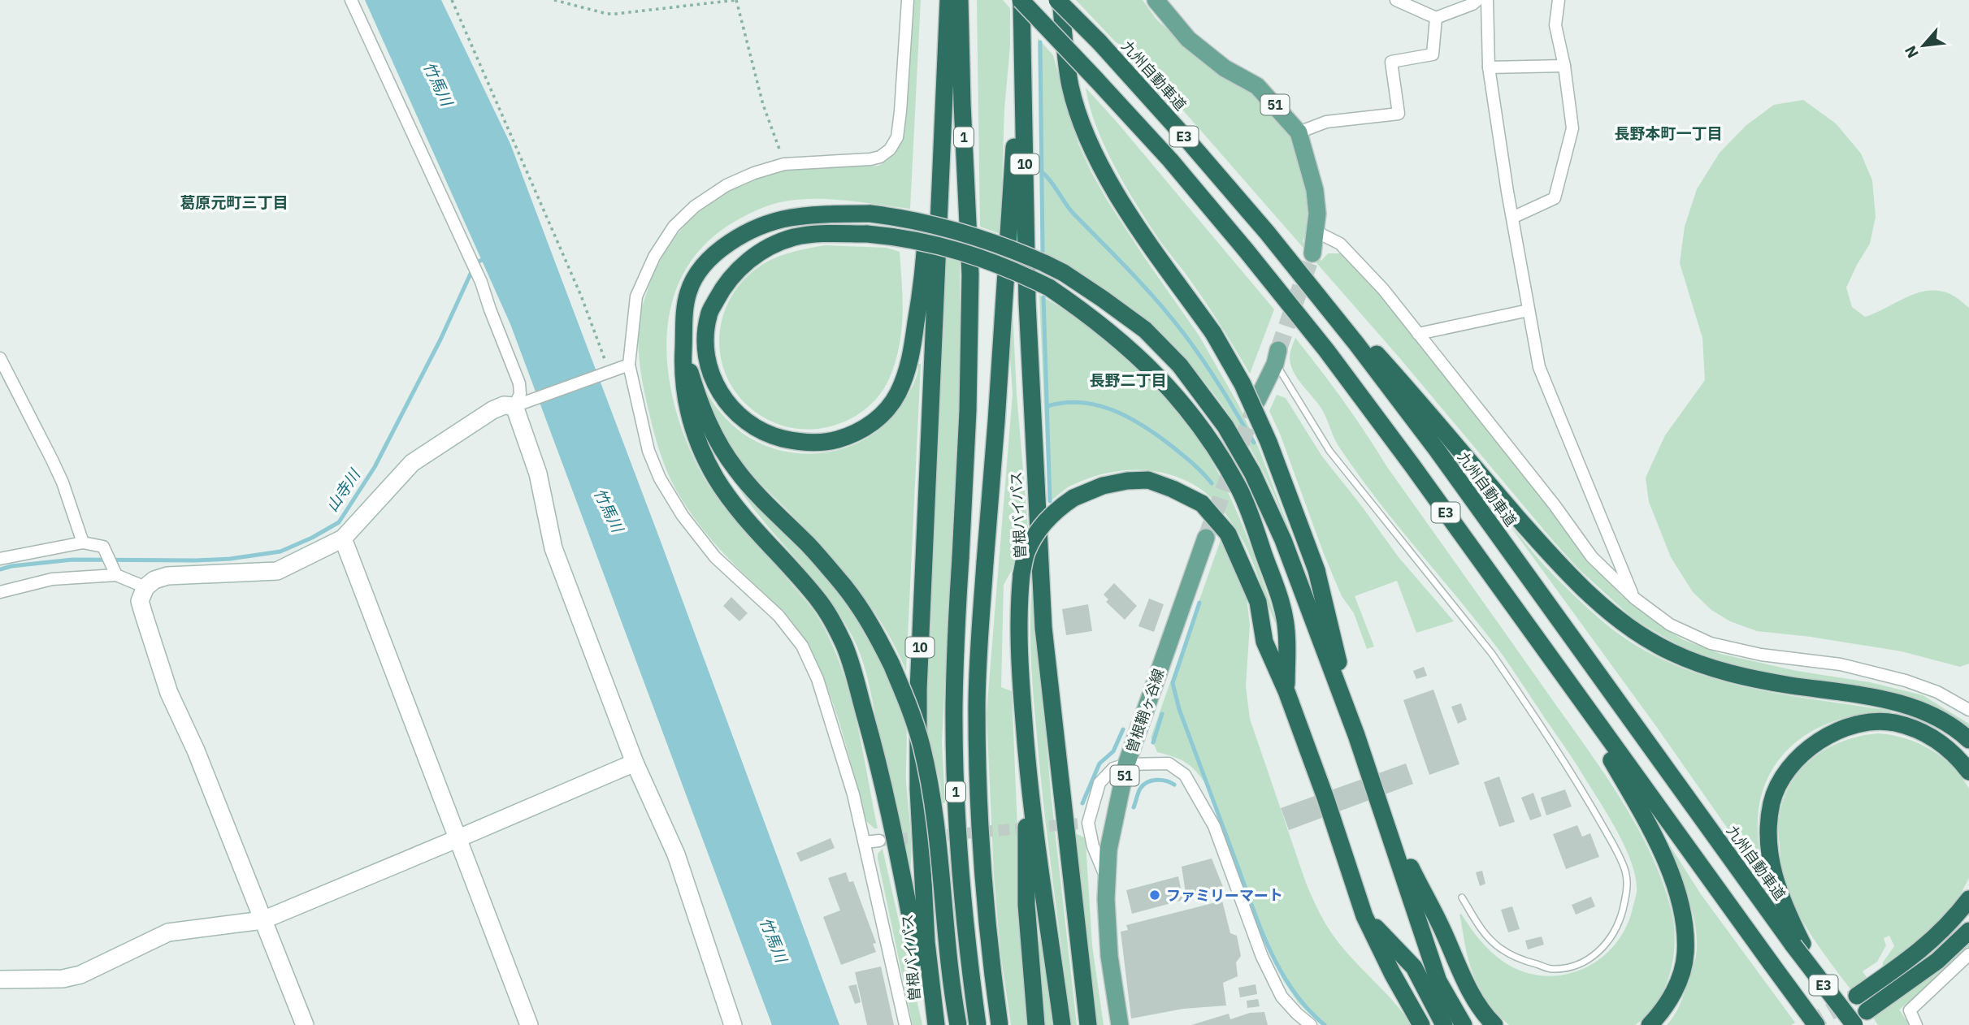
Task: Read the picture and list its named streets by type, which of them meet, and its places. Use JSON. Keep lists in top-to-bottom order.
{
  "streets": {
    "highway": [
      "九州自動車道",
      "E3",
      "1",
      "10",
      "曽根バイパス"
    ],
    "main road": ["51", "曽根鞘ヶ谷線"]
  },
  "crossings": [
    ["E3", "曽根バイパス"],
    ["1", "曽根バイパス"]
  ],
  "districts": ["長野本町一丁目", "葛原元町三丁目", "長野二丁目"],
  "water": ["竹馬川", "山寺川"],
  "places": ["ファミリーマート"],
  "north": "bottom left"
}
